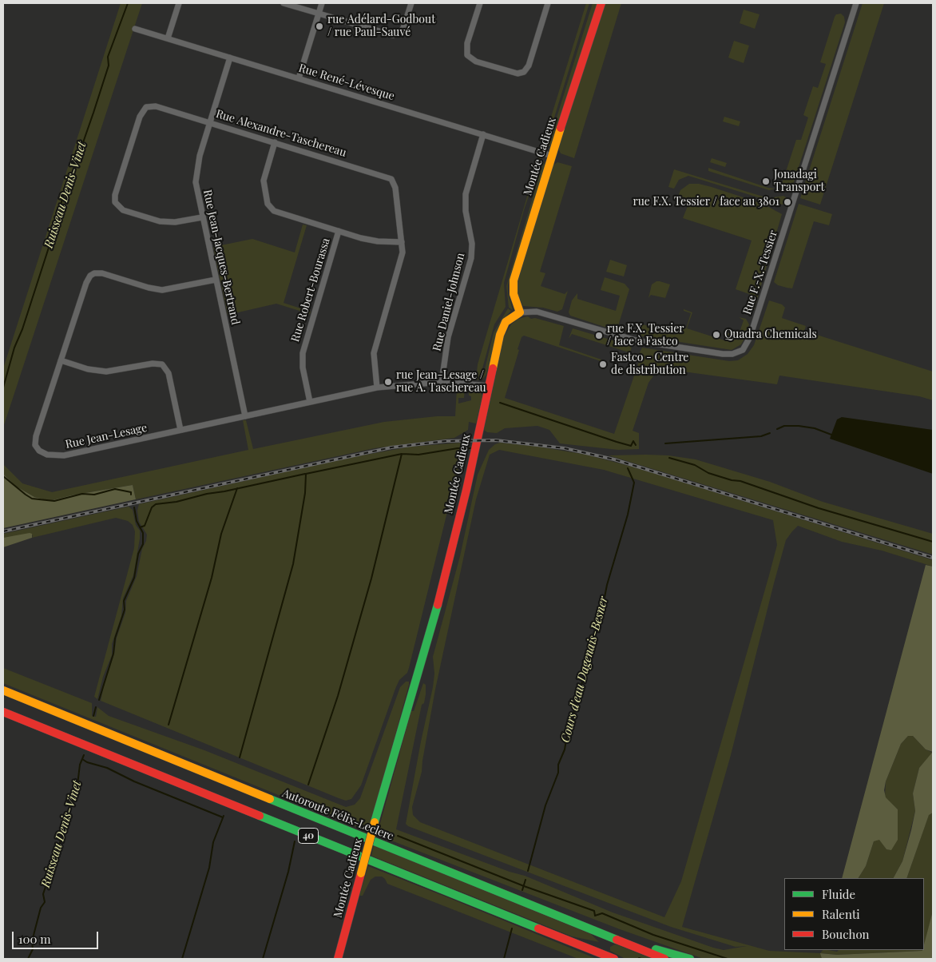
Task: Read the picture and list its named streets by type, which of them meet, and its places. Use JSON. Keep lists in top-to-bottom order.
{
  "streets": {
    "main road": ["Montée Cadieux", "Autoroute Félix-Leclerc", "40"],
    "street": [
      "Rue René-Lévesque",
      "Rue Alexandre-Taschereau",
      "Rue Jean-Jacques-Bertrand",
      "Rue F.-X.-Tessier",
      "Rue Robert-Bourassa",
      "Rue Daniel-Johnson",
      "Rue Jean-Lesage"
    ]
  },
  "crossings": [
    ["Rue René-Lévesque", "Montée Cadieux"],
    ["Rue René-Lévesque", "Rue Jean-Jacques-Bertrand"],
    ["Rue René-Lévesque", "Rue Daniel-Johnson"],
    ["Rue Alexandre-Taschereau", "Rue Jean-Jacques-Bertrand"],
    ["Rue Alexandre-Taschereau", "Rue Jean-Lesage"],
    ["Montée Cadieux", "Rue F.-X.-Tessier"],
    ["Montée Cadieux", "Rue Jean-Lesage"],
    ["Rue Jean-Jacques-Bertrand", "Rue Jean-Lesage"],
    ["Rue Robert-Bourassa", "Rue Jean-Lesage"],
    ["Rue Daniel-Johnson", "Rue Jean-Lesage"]
  ],
  "water": ["Ruisseau Denis-Vinet", "Cours d'eau Dagenais-Besner"],
  "places": [
    "rue Adélard-Godbout / rue Paul-Sauvé",
    "Jonadagi Transport",
    "rue F.X. Tessier / face au 3801",
    "Quadra Chemicals",
    "rue F.X. Tessier / face à Fastco",
    "Fastco - Centre de distribution",
    "rue Jean-Lesage / rue A. Taschereau"
  ],
  "legend": ["Fluide", "Ralenti", "Bouchon"],
  "scale_bar": "100 m"
}
